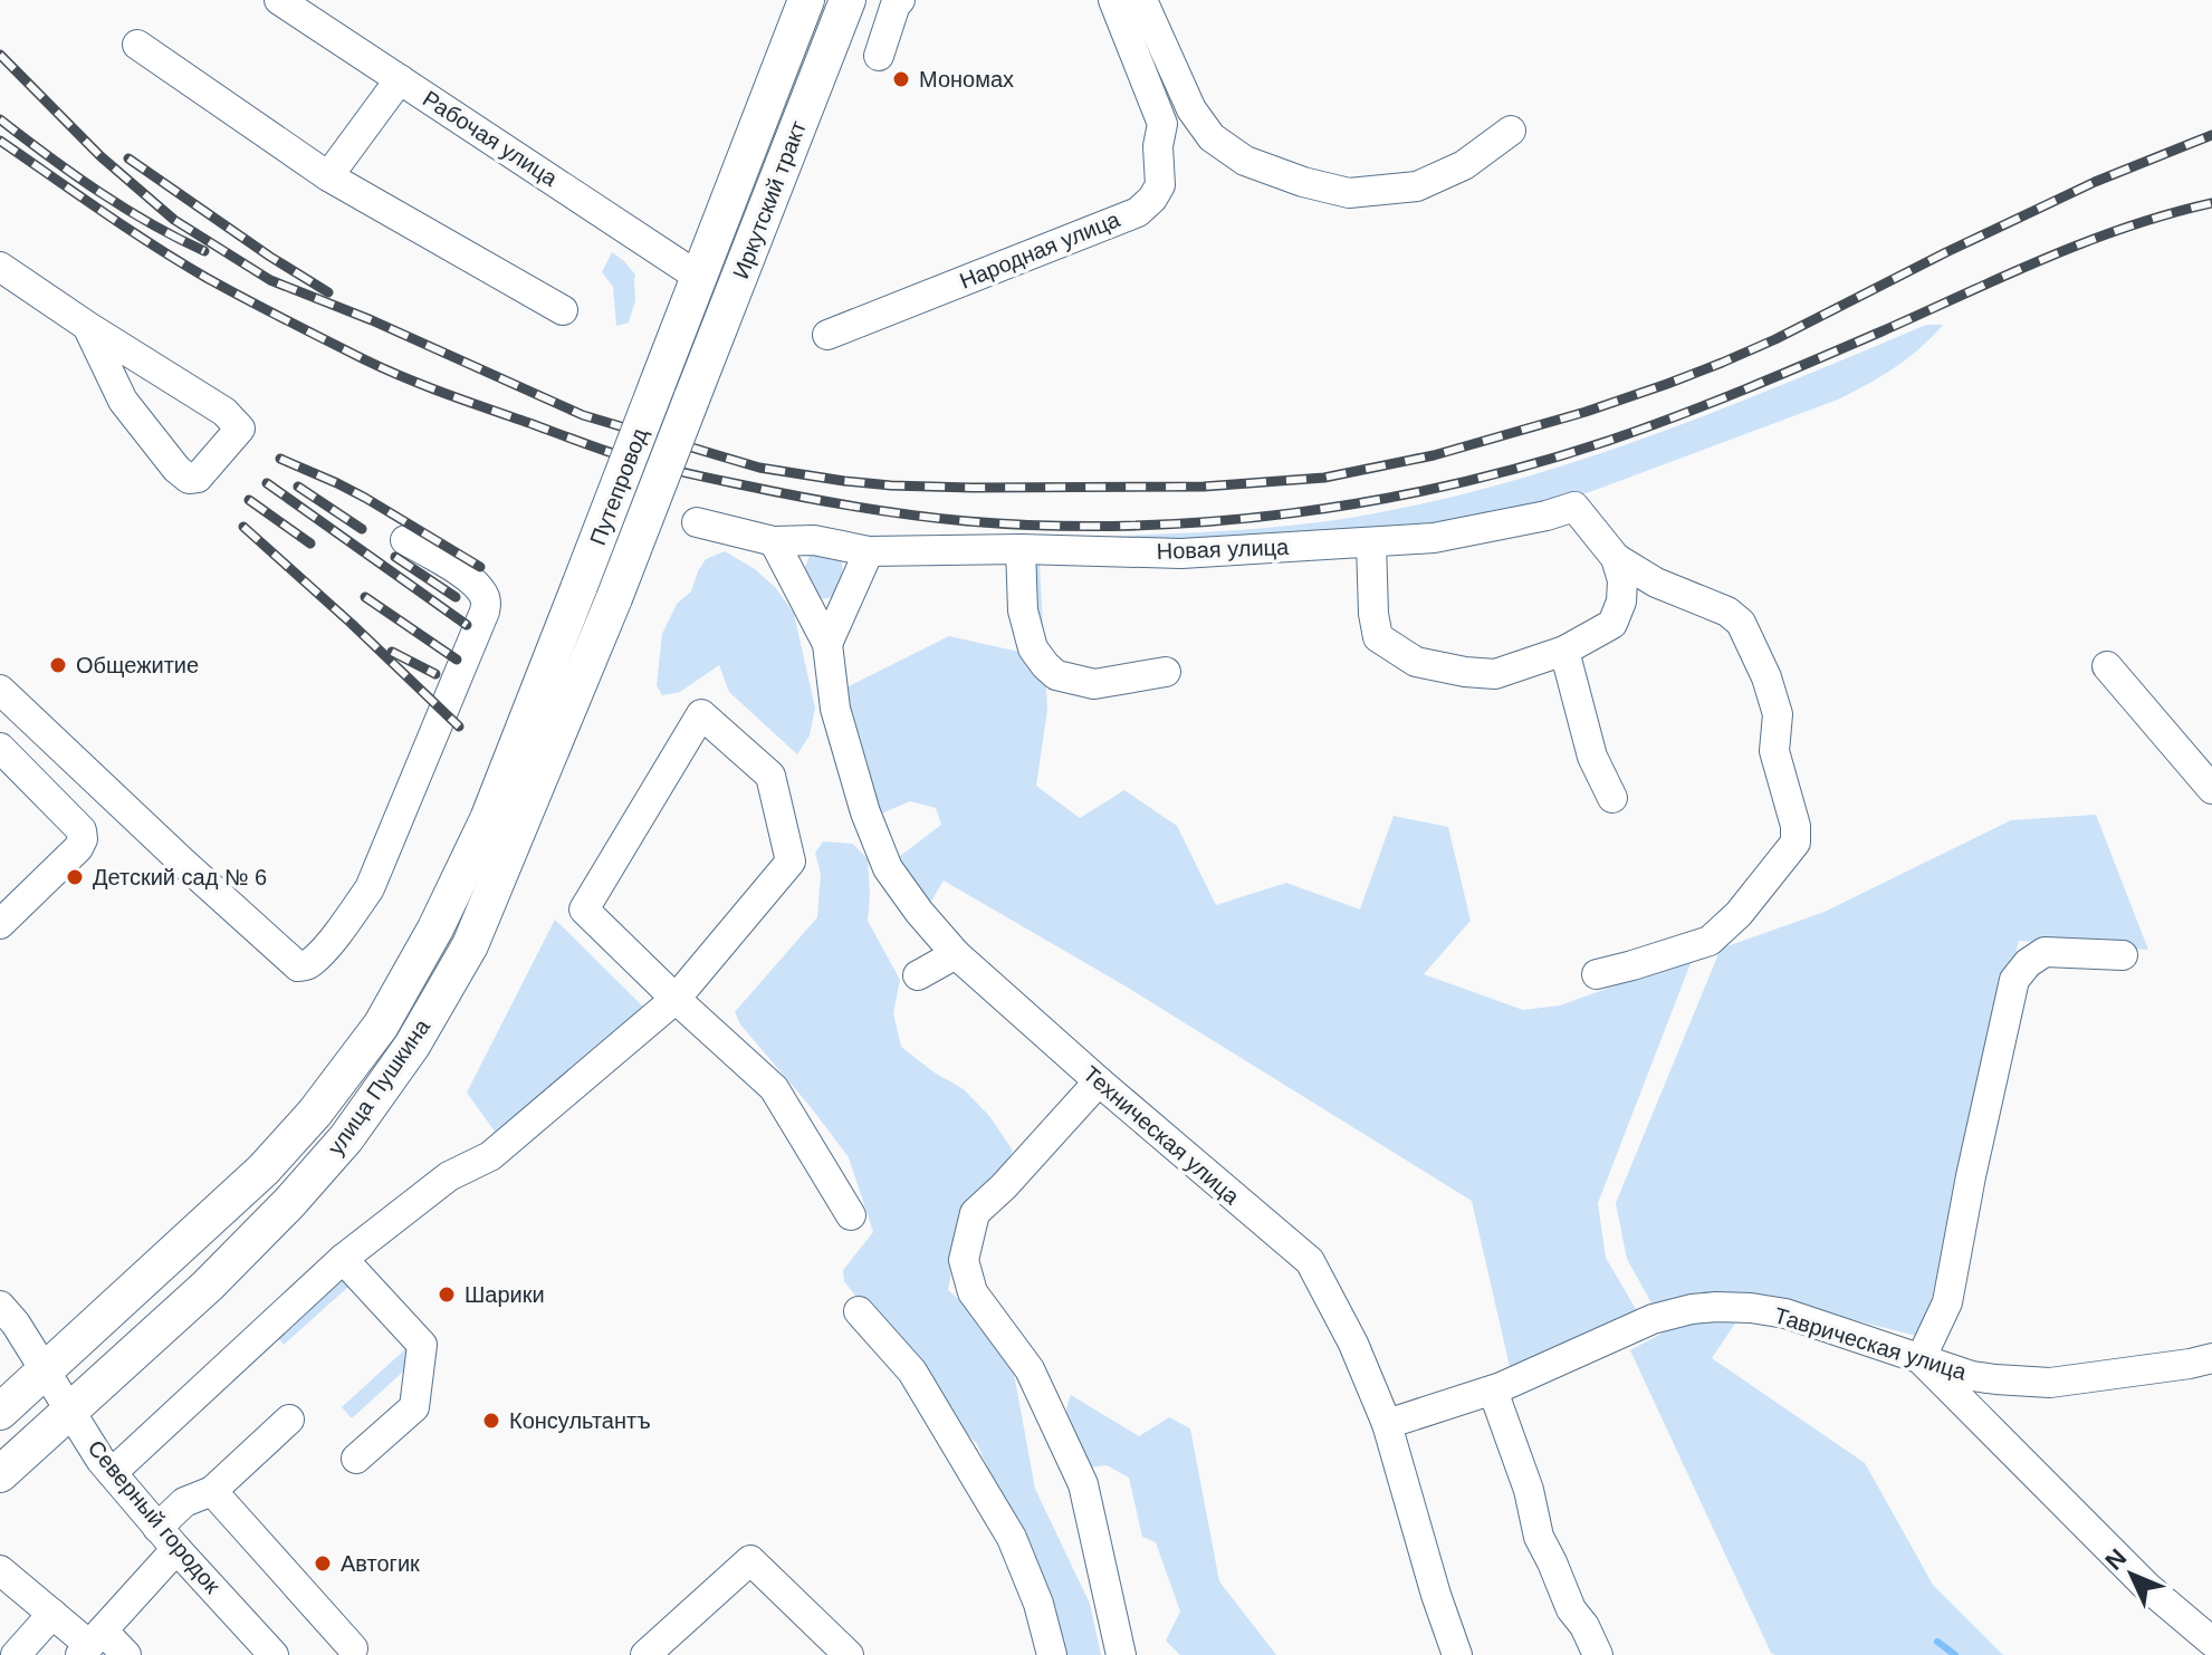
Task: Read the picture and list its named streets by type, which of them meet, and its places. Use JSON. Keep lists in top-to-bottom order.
{
  "streets": {
    "main road": ["Иркутский тракт", "Путепровод", "улица Пушкина"],
    "street": [
      "Рабочая улица",
      "Народная улица",
      "Новая улица",
      "Техническая улица",
      "Таврическая улица",
      "Северный городок"
    ]
  },
  "crossings": [
    ["Рабочая улица", "Иркутский тракт"],
    ["Иркутский тракт", "Путепровод"],
    ["Путепровод", "улица Пушкина"],
    ["улица Пушкина", "Северный городок"],
    ["Техническая улица", "Таврическая улица"]
  ],
  "places": [
    "Мономах",
    "Общежитие",
    "Детский сад № 6",
    "Шарики",
    "Консультантъ",
    "Автогик"
  ],
  "north": "top left"
}
